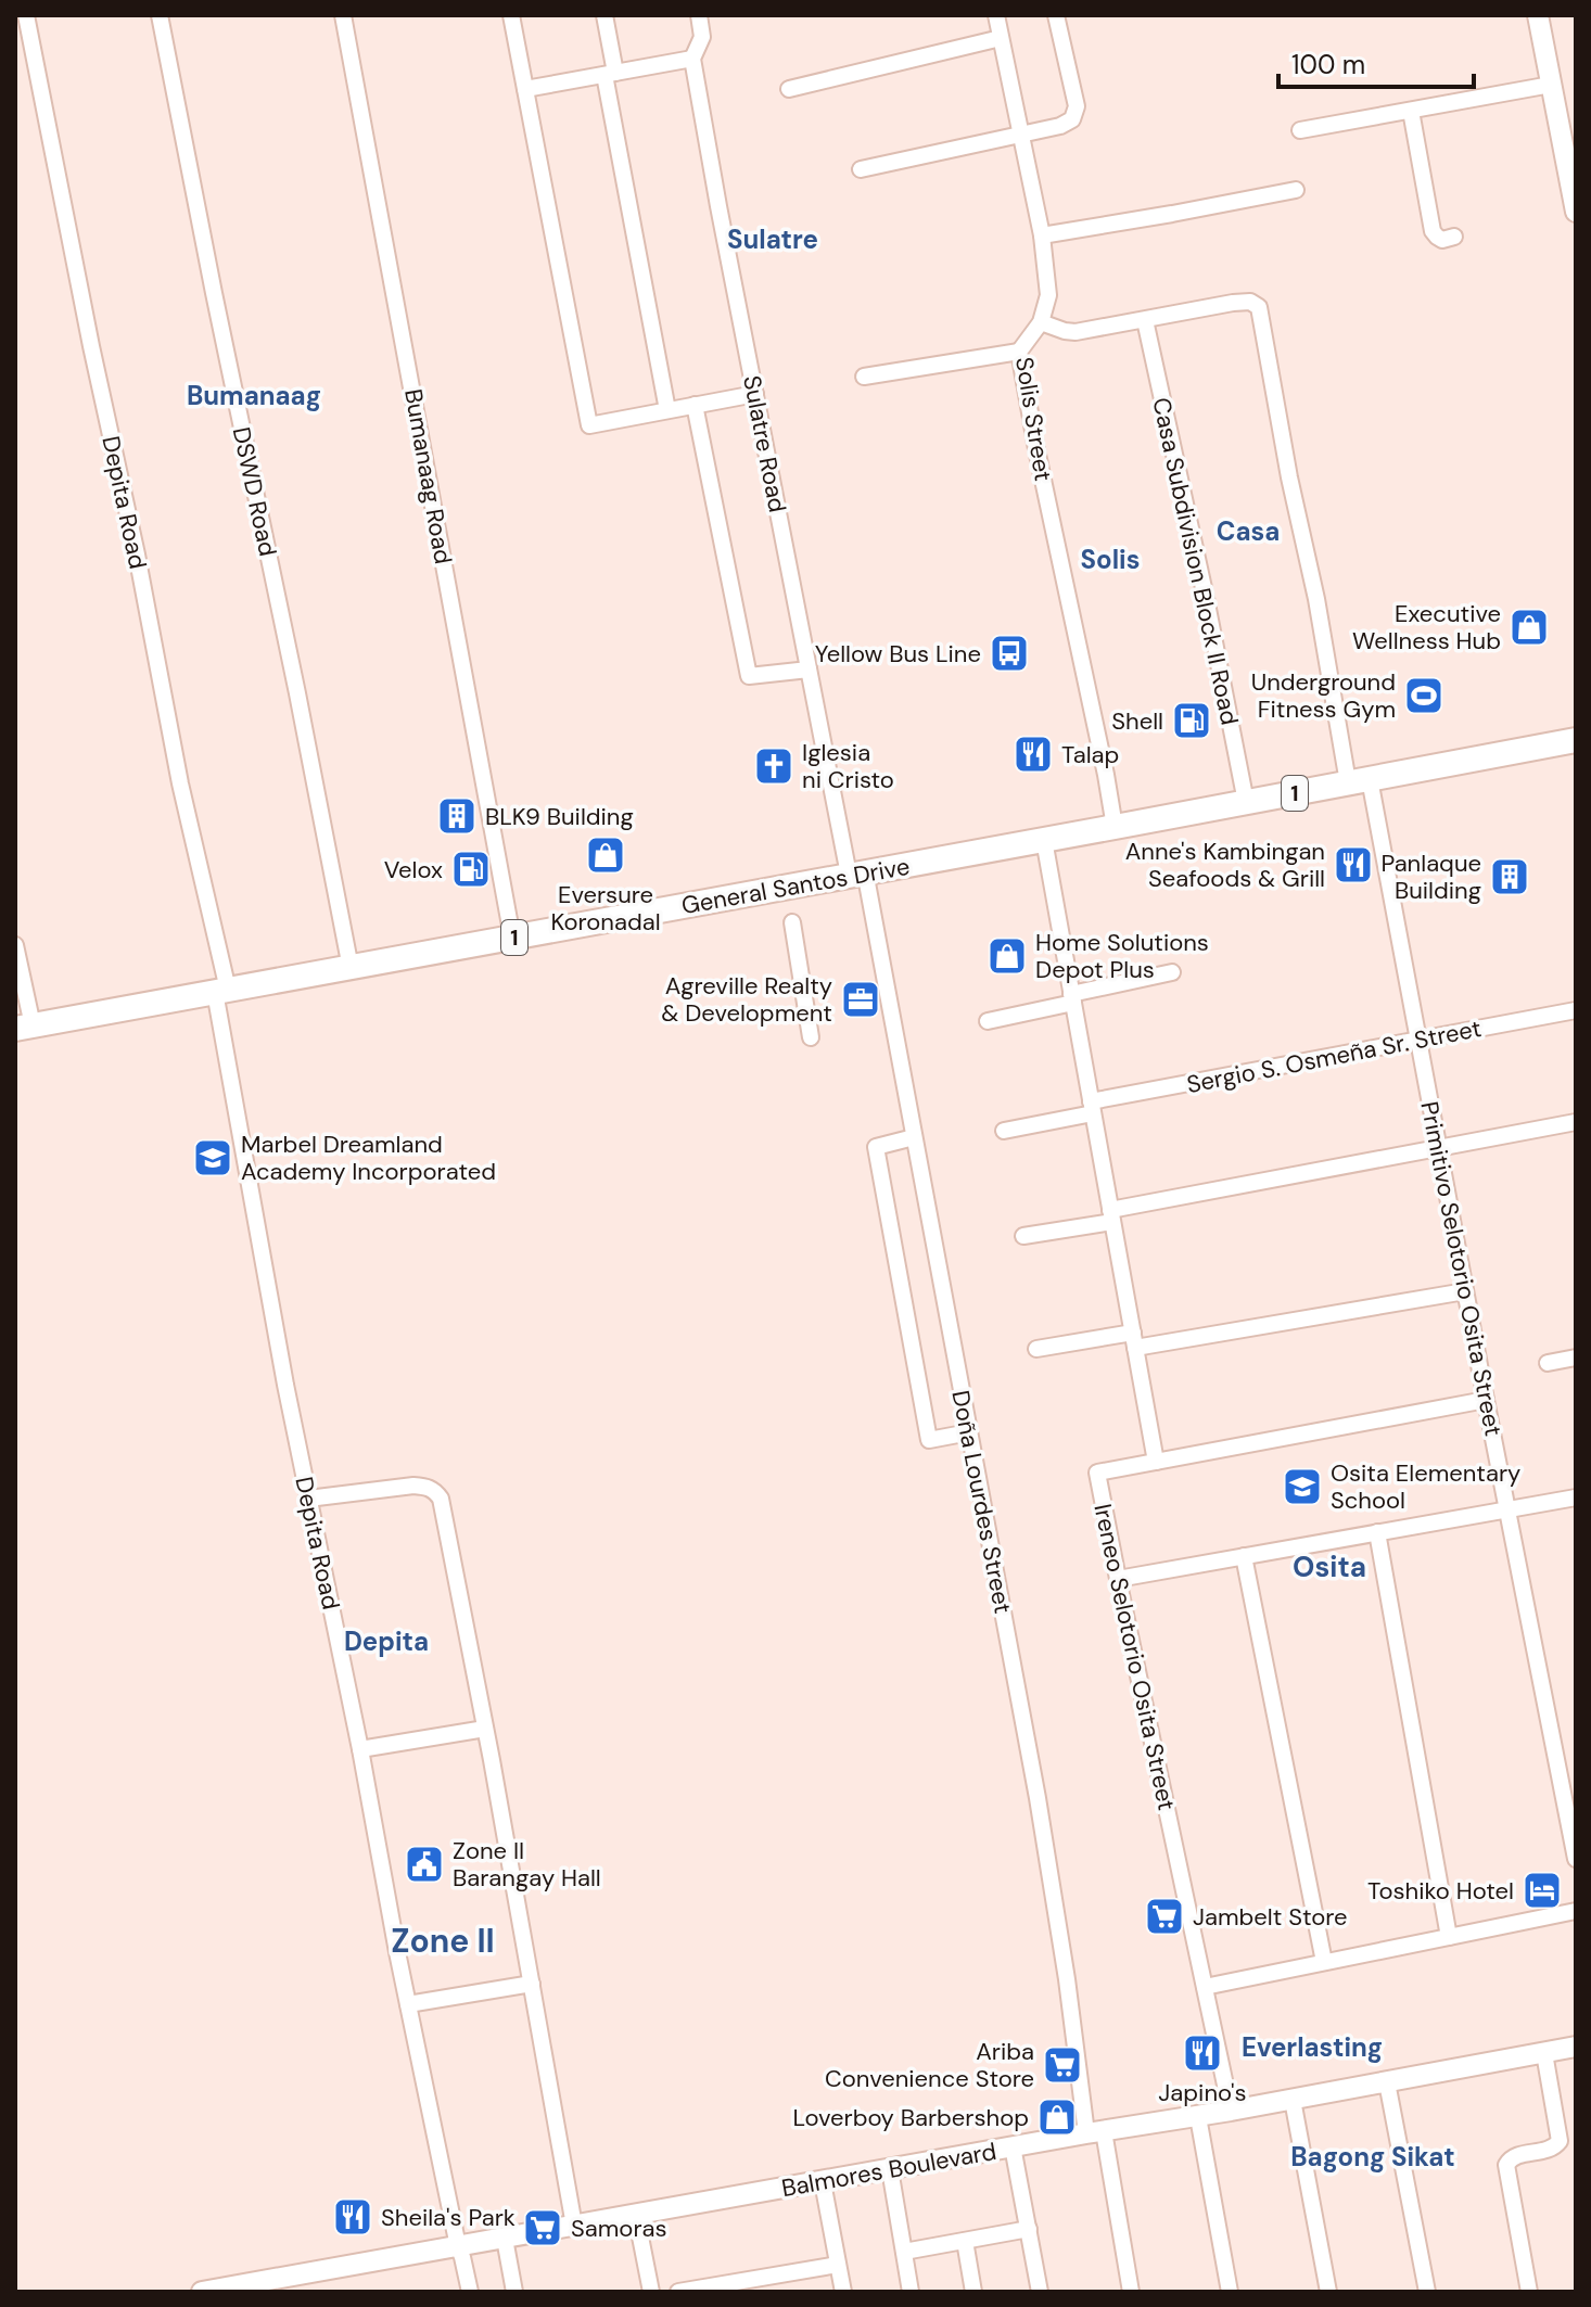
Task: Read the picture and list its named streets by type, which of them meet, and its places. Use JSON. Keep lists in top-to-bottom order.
{
  "streets": {
    "highway": ["1", "General Santos Drive"],
    "main road": ["Balmores Boulevard"],
    "street": [
      "Solis Street",
      "Sulatre Road",
      "Bumanaag Road",
      "DSWD Road",
      "Depita Road",
      "Casa Subdivision Block II Road",
      "Sergio S. Osmeña Sr. Street",
      "Primitivo Selotorio Osita Street",
      "Doña Lourdes Street",
      "Ireneo Selotorio Osita Street"
    ]
  },
  "crossings": [
    ["Solis Street", "General Santos Drive"],
    ["Sulatre Road", "General Santos Drive"],
    ["Sulatre Road", "Doña Lourdes Street"],
    ["Bumanaag Road", "General Santos Drive"],
    ["DSWD Road", "General Santos Drive"],
    ["Depita Road", "General Santos Drive"],
    ["Depita Road", "Balmores Boulevard"],
    ["Casa Subdivision Block II Road", "General Santos Drive"],
    ["Casa Subdivision Block II Road", "Primitivo Selotorio Osita Street"],
    ["General Santos Drive", "Primitivo Selotorio Osita Street"],
    ["General Santos Drive", "Doña Lourdes Street"],
    ["Sergio S. Osmeña Sr. Street", "Primitivo Selotorio Osita Street"],
    ["Doña Lourdes Street", "Balmores Boulevard"],
    ["Ireneo Selotorio Osita Street", "Balmores Boulevard"]
  ],
  "districts": [
    "Sulatre",
    "Bumanaag",
    "Casa",
    "Solis",
    "Osita",
    "Depita",
    "Zone II",
    "Everlasting",
    "Bagong Sikat"
  ],
  "places": {
    "shop": [
      "Executive Wellness Hub",
      "Eversure Koronadal",
      "Home Solutions Depot Plus",
      "Loverboy Barbershop"
    ],
    "bus stop": ["Yellow Bus Line"],
    "sports": ["Underground Fitness Gym"],
    "fuel station": ["Shell", "Velox"],
    "restaurant": [
      "Talap",
      "Anne's Kambingan Seafoods & Grill",
      "Japino's",
      "Sheila's Park"
    ],
    "church": ["Iglesia ni Cristo"],
    "building": ["BLK9 Building", "Panlaque Building"],
    "office": ["Agreville Realty & Development"],
    "school or university": ["Marbel Dreamland Academy Incorporated", "Osita Elementary School"],
    "public building": ["Zone II Barangay Hall"],
    "hotel": ["Toshiko Hotel"],
    "supermarket": ["Jambelt Store", "Ariba Convenience Store", "Samoras"]
  },
  "scale_bar": "100 m"
}
